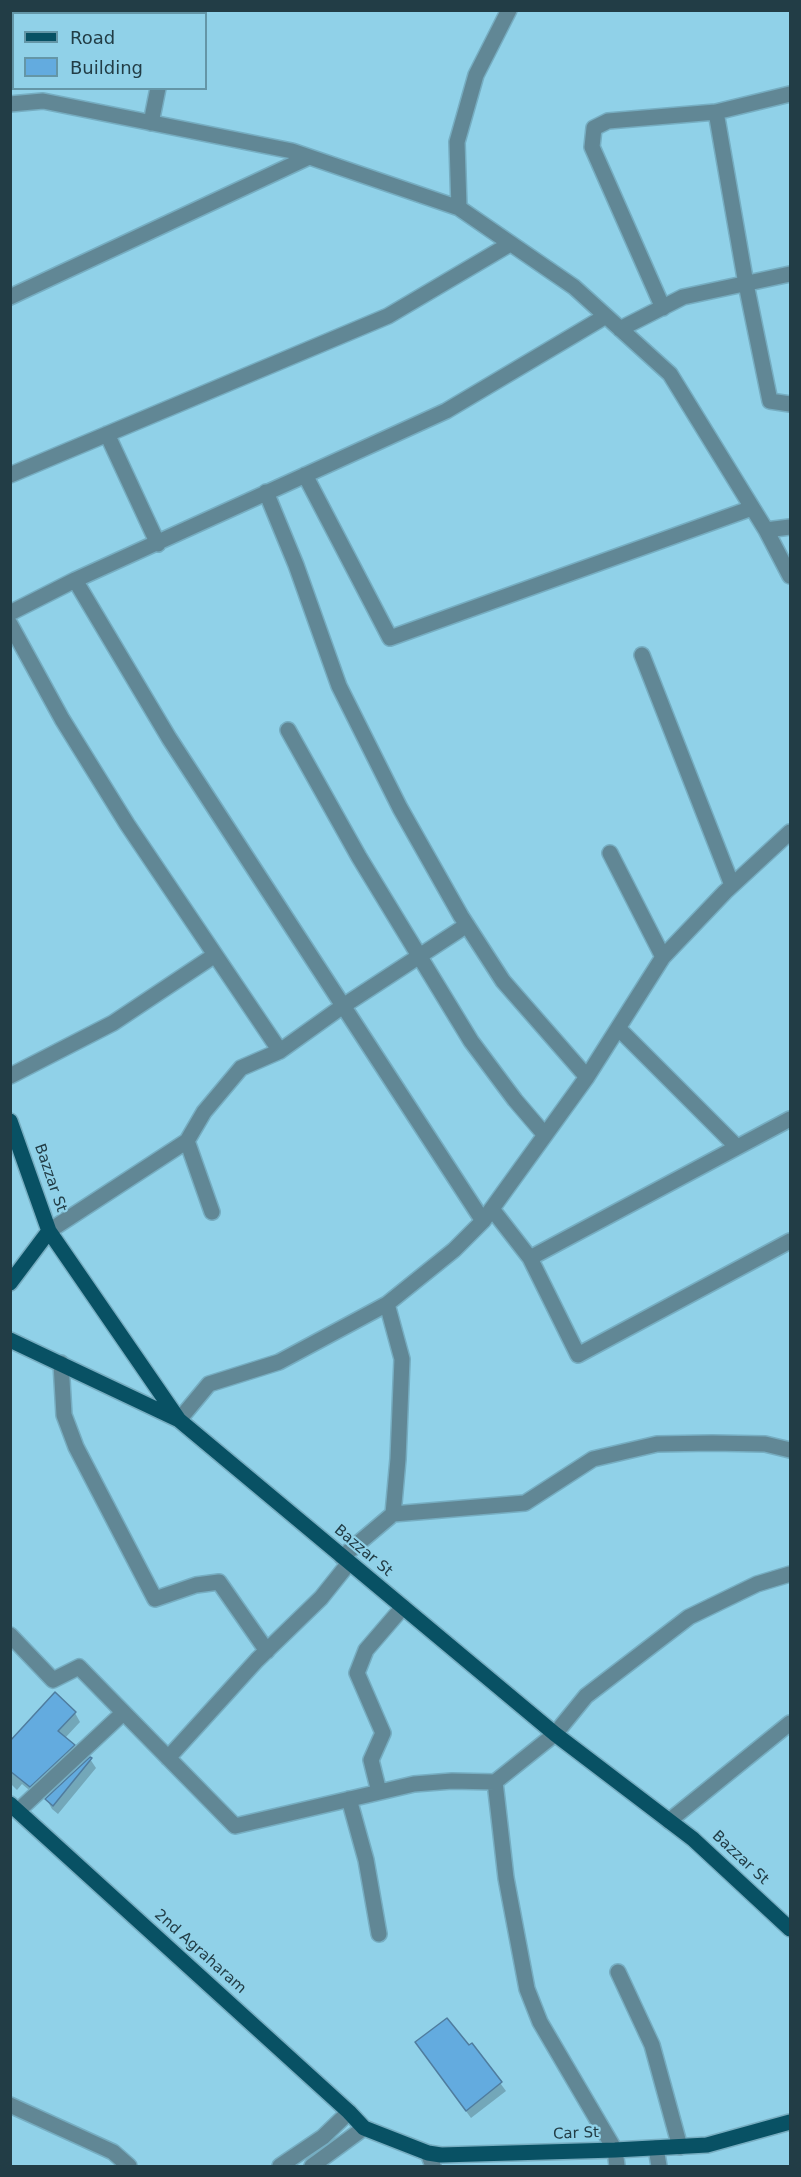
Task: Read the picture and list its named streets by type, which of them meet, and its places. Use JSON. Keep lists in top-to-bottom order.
{
  "streets": {
    "main road": ["Bazzar St", "2nd Agraharam", "Car St"]
  },
  "crossings": [
    ["2nd Agraharam", "Car St"]
  ],
  "legend": ["Road", "Building"]
}
